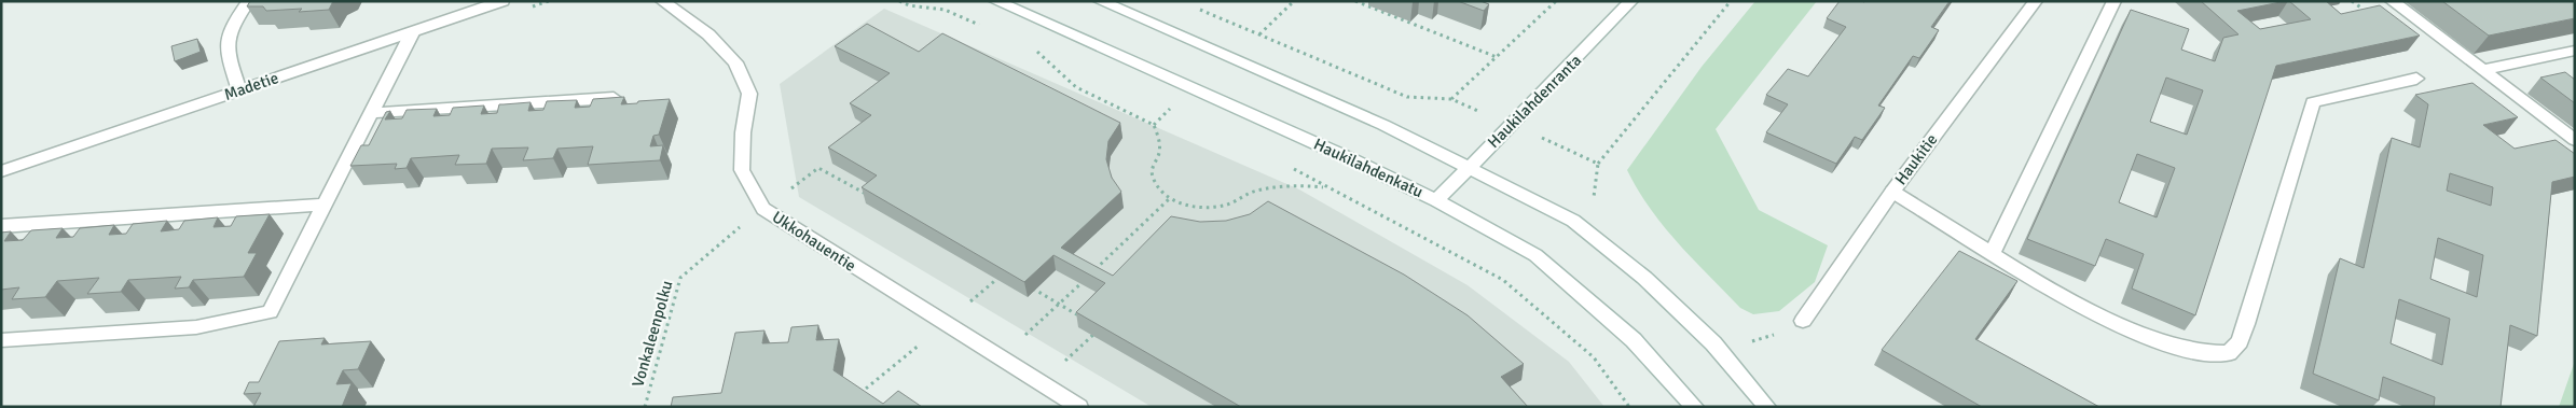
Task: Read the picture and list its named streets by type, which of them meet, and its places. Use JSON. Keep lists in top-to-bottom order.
{
  "streets": {
    "street": [
      "Madetie",
      "Haukilahdenranta",
      "Haukitie",
      "Haukilahdenkatu",
      "Ukkohauentie"
    ],
    "path": ["Vonkaleenpolku"]
  },
  "crossings": [
    ["Haukilahdenranta", "Haukilahdenkatu"],
    ["Ukkohauentie", "Vonkaleenpolku"]
  ]
}
